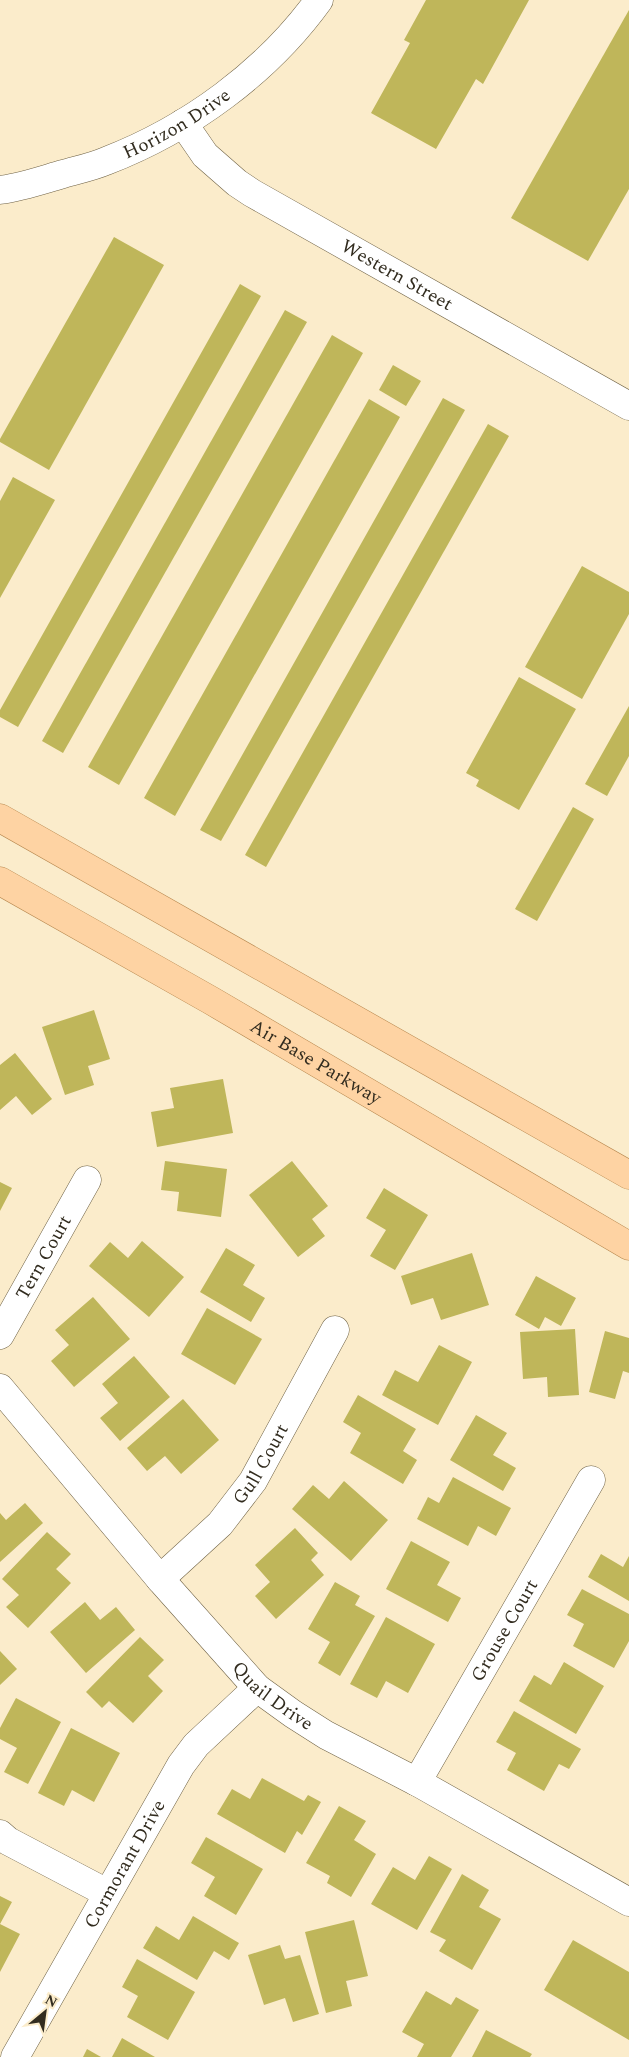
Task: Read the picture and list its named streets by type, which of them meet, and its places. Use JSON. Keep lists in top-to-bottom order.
{
  "streets": {
    "main road": ["Air Base Parkway"],
    "street": [
      "Horizon Drive",
      "Western Street",
      "Tern Court",
      "Gull Court",
      "Grouse Court",
      "Quail Drive",
      "Cormorant Drive"
    ]
  },
  "crossings": [
    ["Horizon Drive", "Western Street"],
    ["Gull Court", "Quail Drive"],
    ["Grouse Court", "Quail Drive"],
    ["Quail Drive", "Cormorant Drive"]
  ],
  "north": "top right"
}
